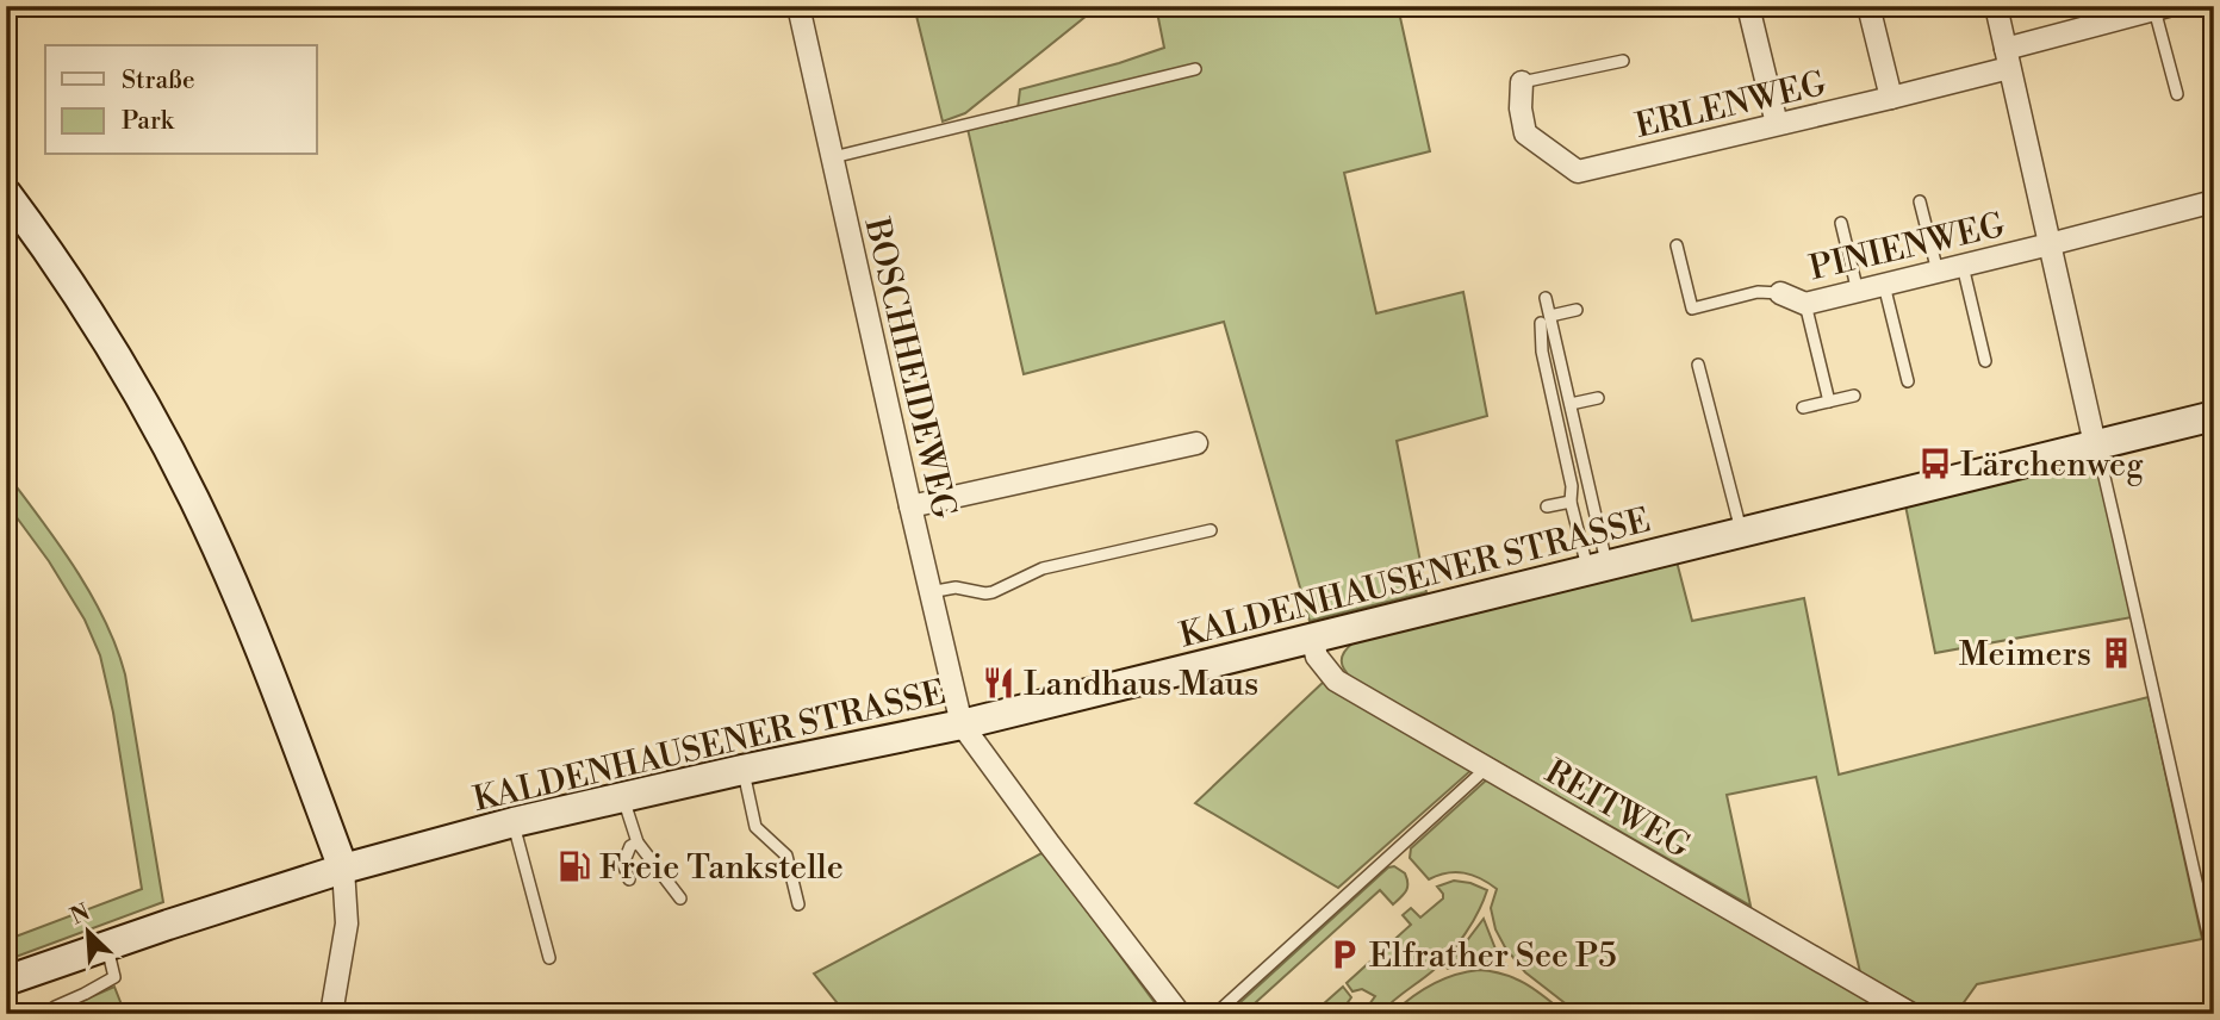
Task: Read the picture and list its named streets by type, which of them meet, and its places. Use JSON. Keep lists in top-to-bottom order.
{
  "streets": {
    "main road": ["KALDENHAUSENER STRASSE"],
    "street": [
      "ERLENWEG",
      "PINIENWEG",
      "BOSCHHEIDEWEG",
      "REITWEG"
    ]
  },
  "crossings": [
    ["BOSCHHEIDEWEG", "KALDENHAUSENER STRASSE"],
    ["KALDENHAUSENER STRASSE", "REITWEG"]
  ],
  "places": {
    "bus stop": ["Lärchenweg"],
    "building": ["Meimers"],
    "restaurant": ["Landhaus Maus"],
    "fuel station": ["Freie Tankstelle"],
    "parking": ["Elfrather See P5"]
  },
  "legend": ["Straße", "Park"],
  "north": "top left"
}
